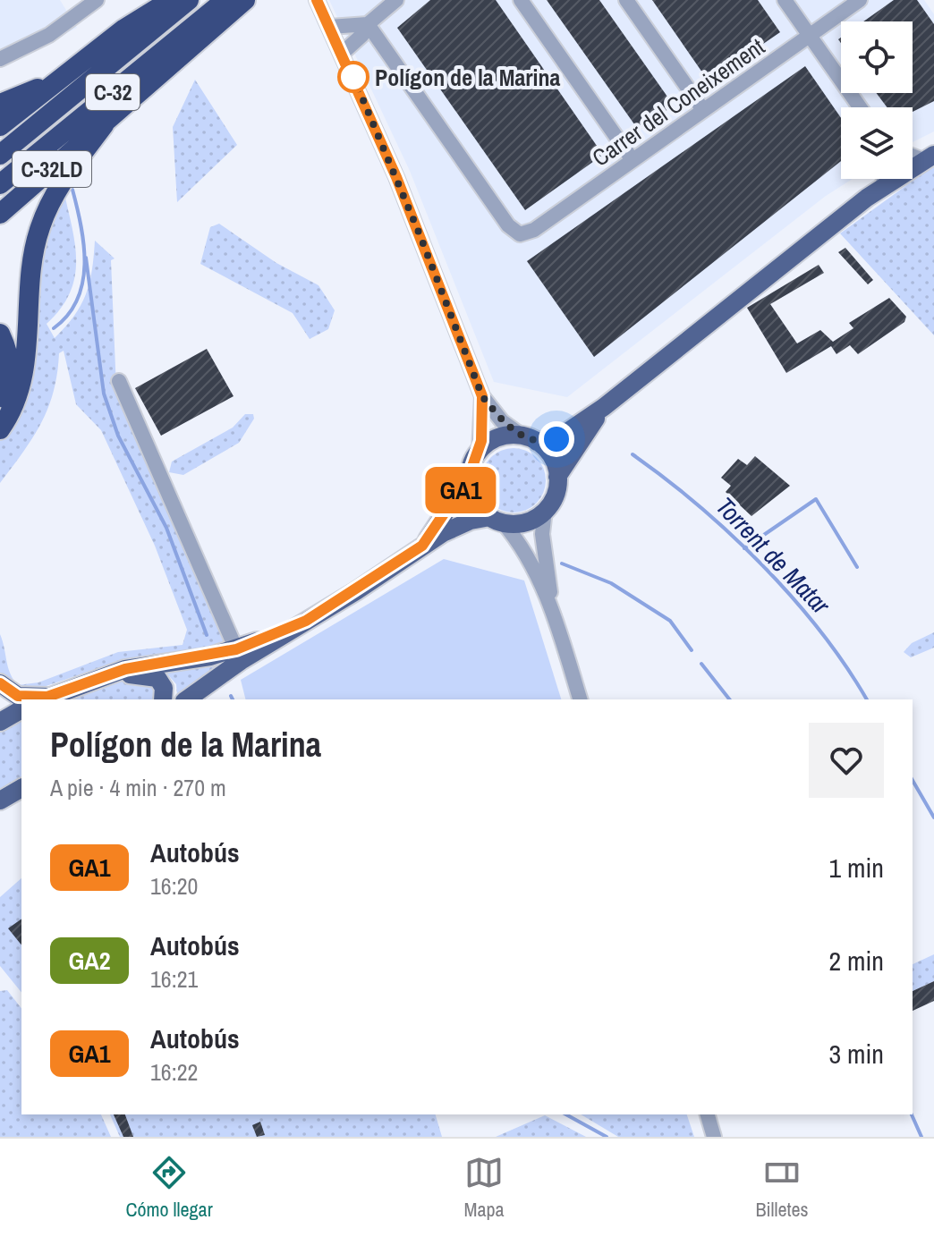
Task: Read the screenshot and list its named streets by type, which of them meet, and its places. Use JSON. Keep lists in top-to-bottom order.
{
  "streets": {
    "highway": ["C-32", "C-32LD"],
    "street": ["Carrer del Coneixement"]
  },
  "water": ["Torrent de Matar"],
  "places": ["Polígon de la Marina"],
  "lines": ["bus line GA1"],
  "page": {
    "on_map": "GA1",
    "heading": ["Polígon de la Marina", "A pie · 4 min · 270 m"],
    "list": [
      {
        "mark": "GA1",
        "name": "Autobús",
        "note": "16:20",
        "value": "1 min"
      },
      {
        "mark": "GA2",
        "name": "Autobús",
        "note": "16:21",
        "value": "2 min"
      },
      {
        "mark": "GA1",
        "name": "Autobús",
        "note": "16:22",
        "value": "3 min"
      }
    ],
    "tabs": ["Cómo llegar", "Mapa", "Billetes"]
  }
}
